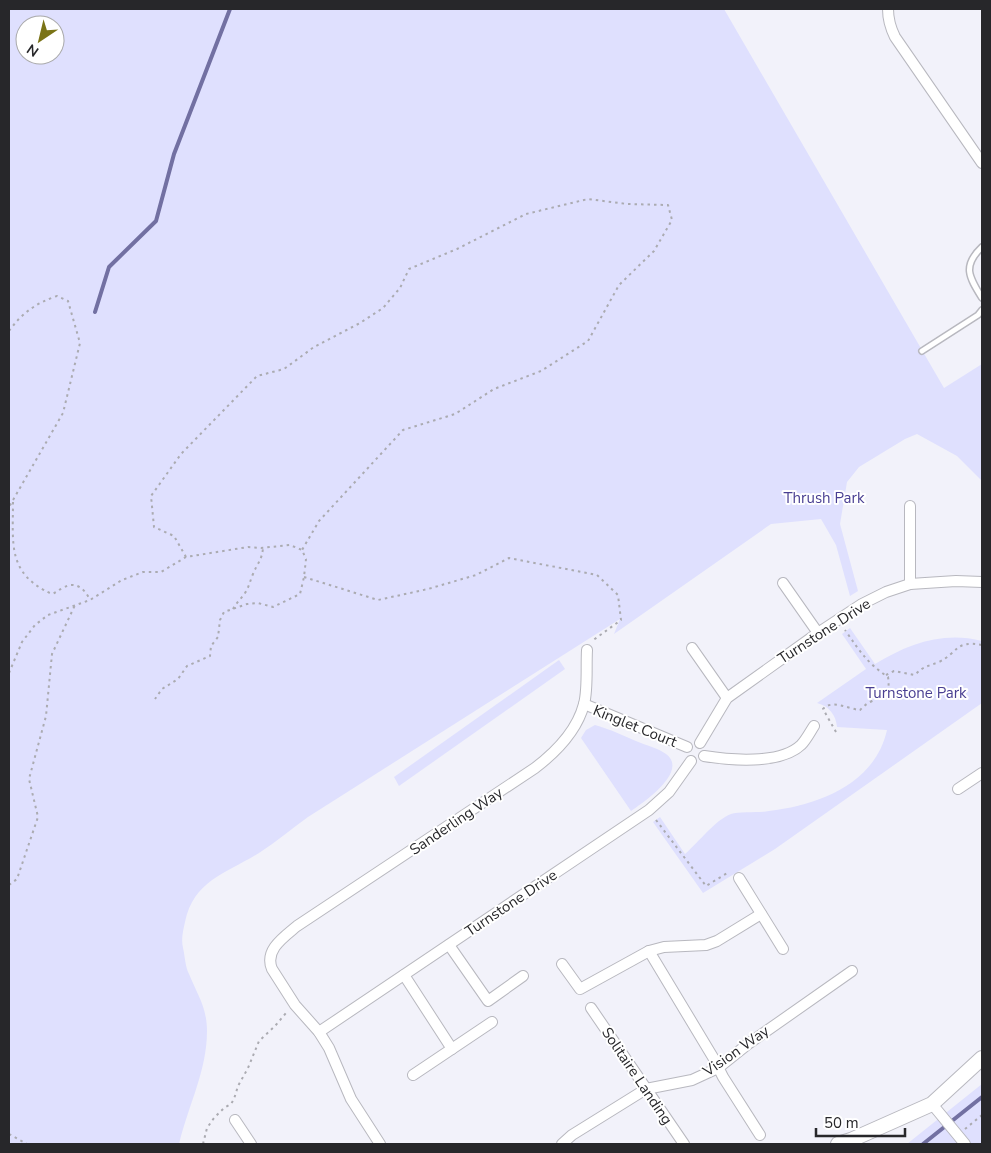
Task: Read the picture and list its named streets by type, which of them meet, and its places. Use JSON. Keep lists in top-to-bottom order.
{
  "streets": {
    "street": [
      "Turnstone Drive",
      "Kinglet Court",
      "Sanderling Way",
      "Vision Way",
      "Solitaire Landing"
    ]
  },
  "crossings": [
    ["Turnstone Drive", "Kinglet Court"],
    ["Turnstone Drive", "Sanderling Way"],
    ["Kinglet Court", "Sanderling Way"],
    ["Vision Way", "Solitaire Landing"]
  ],
  "parks": ["Thrush Park", "Turnstone Park"],
  "scale_bar": "50 m",
  "north": "bottom left"
}
